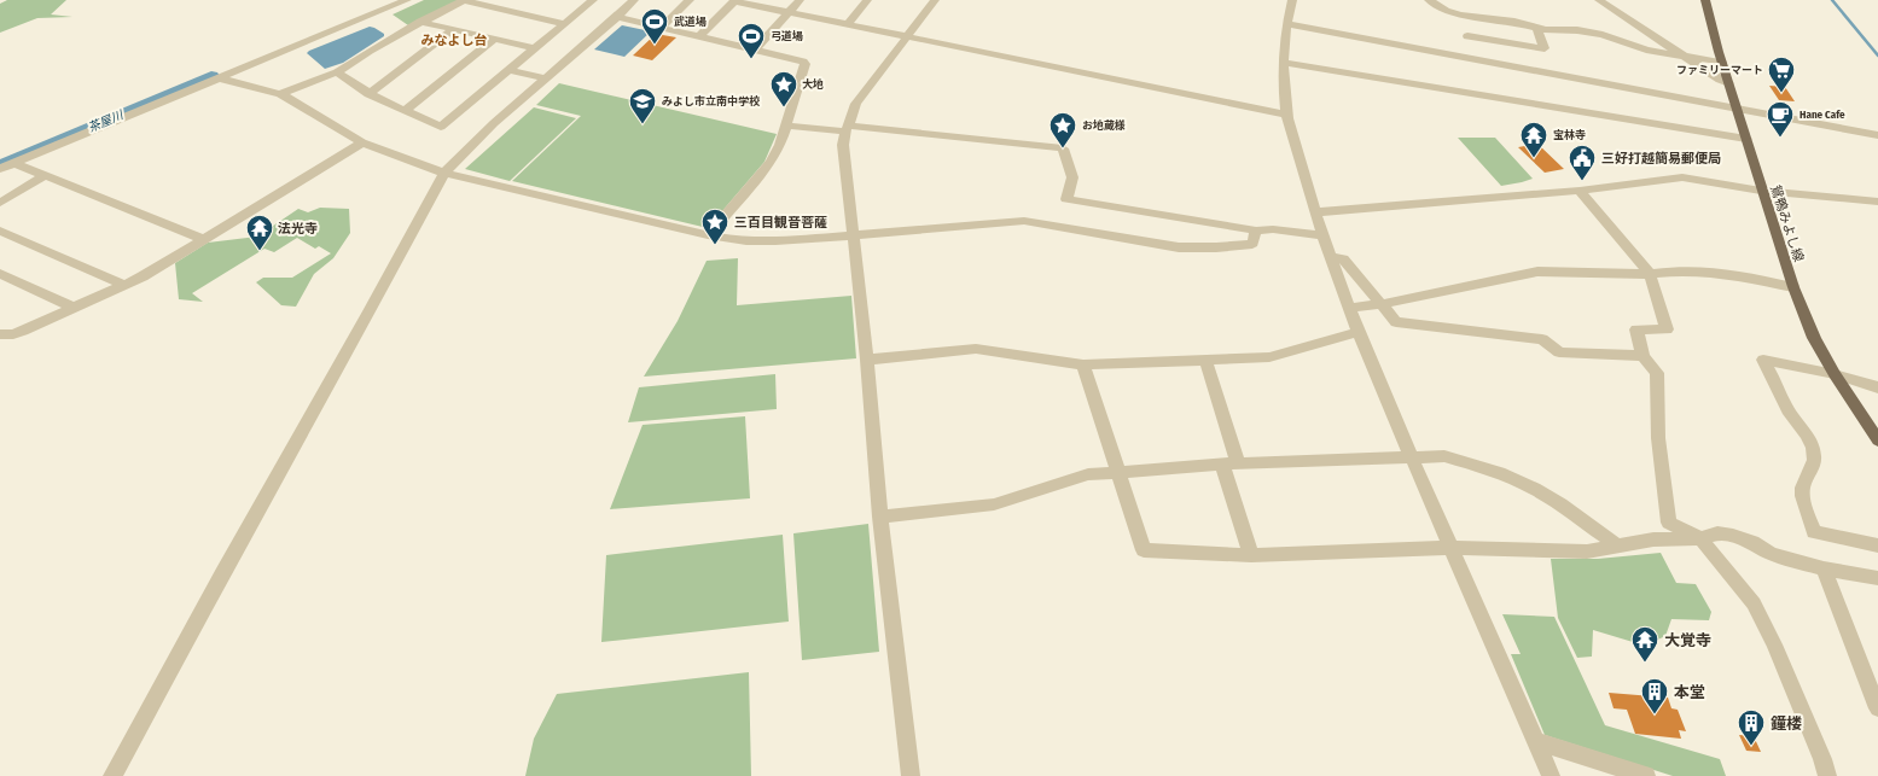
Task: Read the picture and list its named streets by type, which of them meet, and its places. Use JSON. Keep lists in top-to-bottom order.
{
  "streets": {
    "main road": ["鴛鴨みよし線"]
  },
  "districts": ["みなよし台"],
  "water": ["茶屋川"],
  "places": {
    "sports": ["武道場", "弓道場"],
    "supermarket": ["ファミリーマート"],
    "place": ["大地", "お地蔵様", "三百目観音菩薩"],
    "school or university": ["みよし市立南中学校"],
    "cafe": ["Hane Cafe"],
    "temple": ["宝林寺", "法光寺", "大覚寺"],
    "public building": ["三好打越簡易郵便局"],
    "building": ["本堂", "鐘楼"]
  }
}
